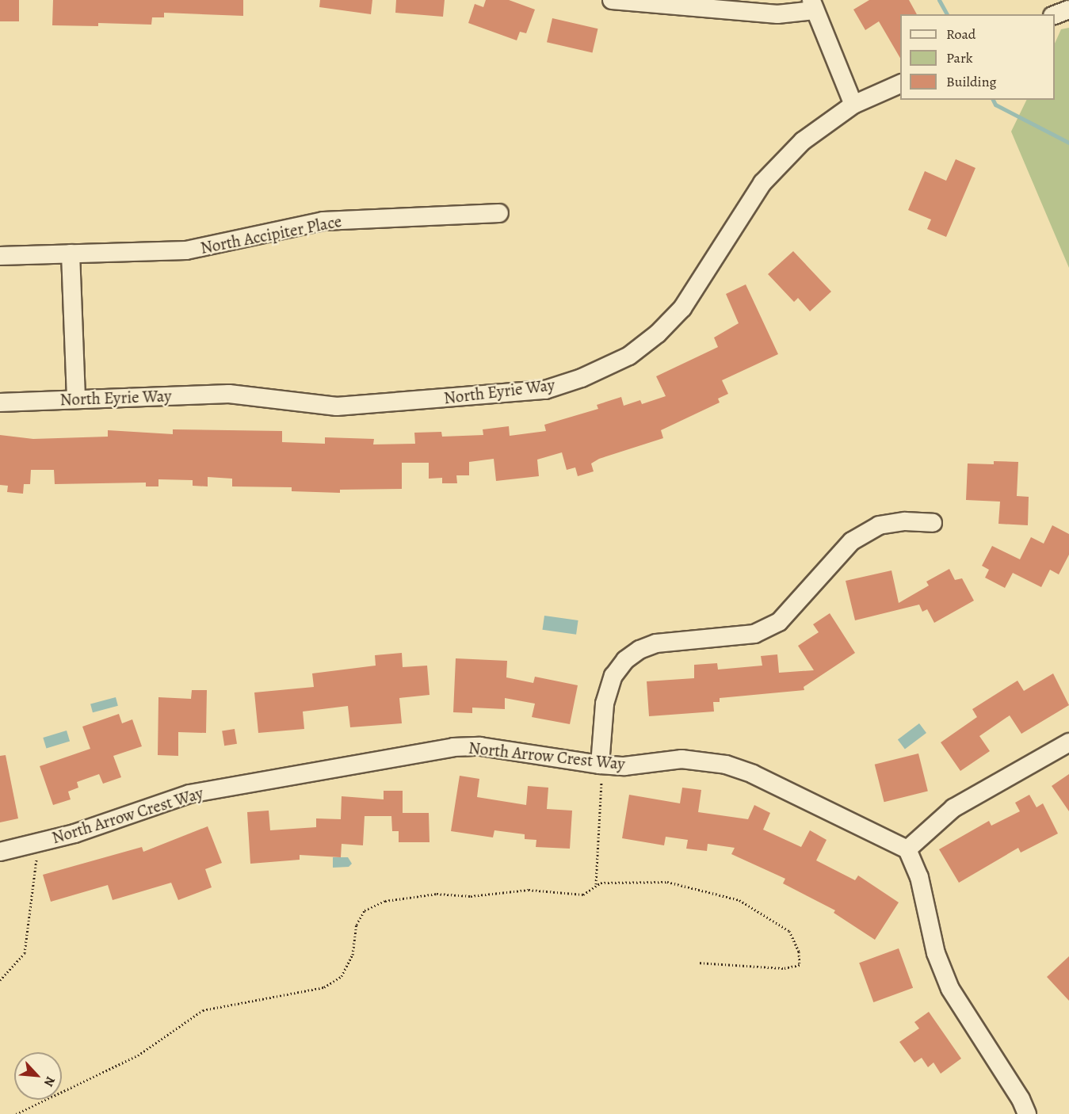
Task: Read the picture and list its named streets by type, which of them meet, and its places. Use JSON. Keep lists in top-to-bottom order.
{
  "streets": {
    "street": ["North Accipiter Place", "North Eyrie Way", "North Arrow Crest Way"]
  },
  "legend": ["Road", "Park", "Building"],
  "north": "bottom right"
}
